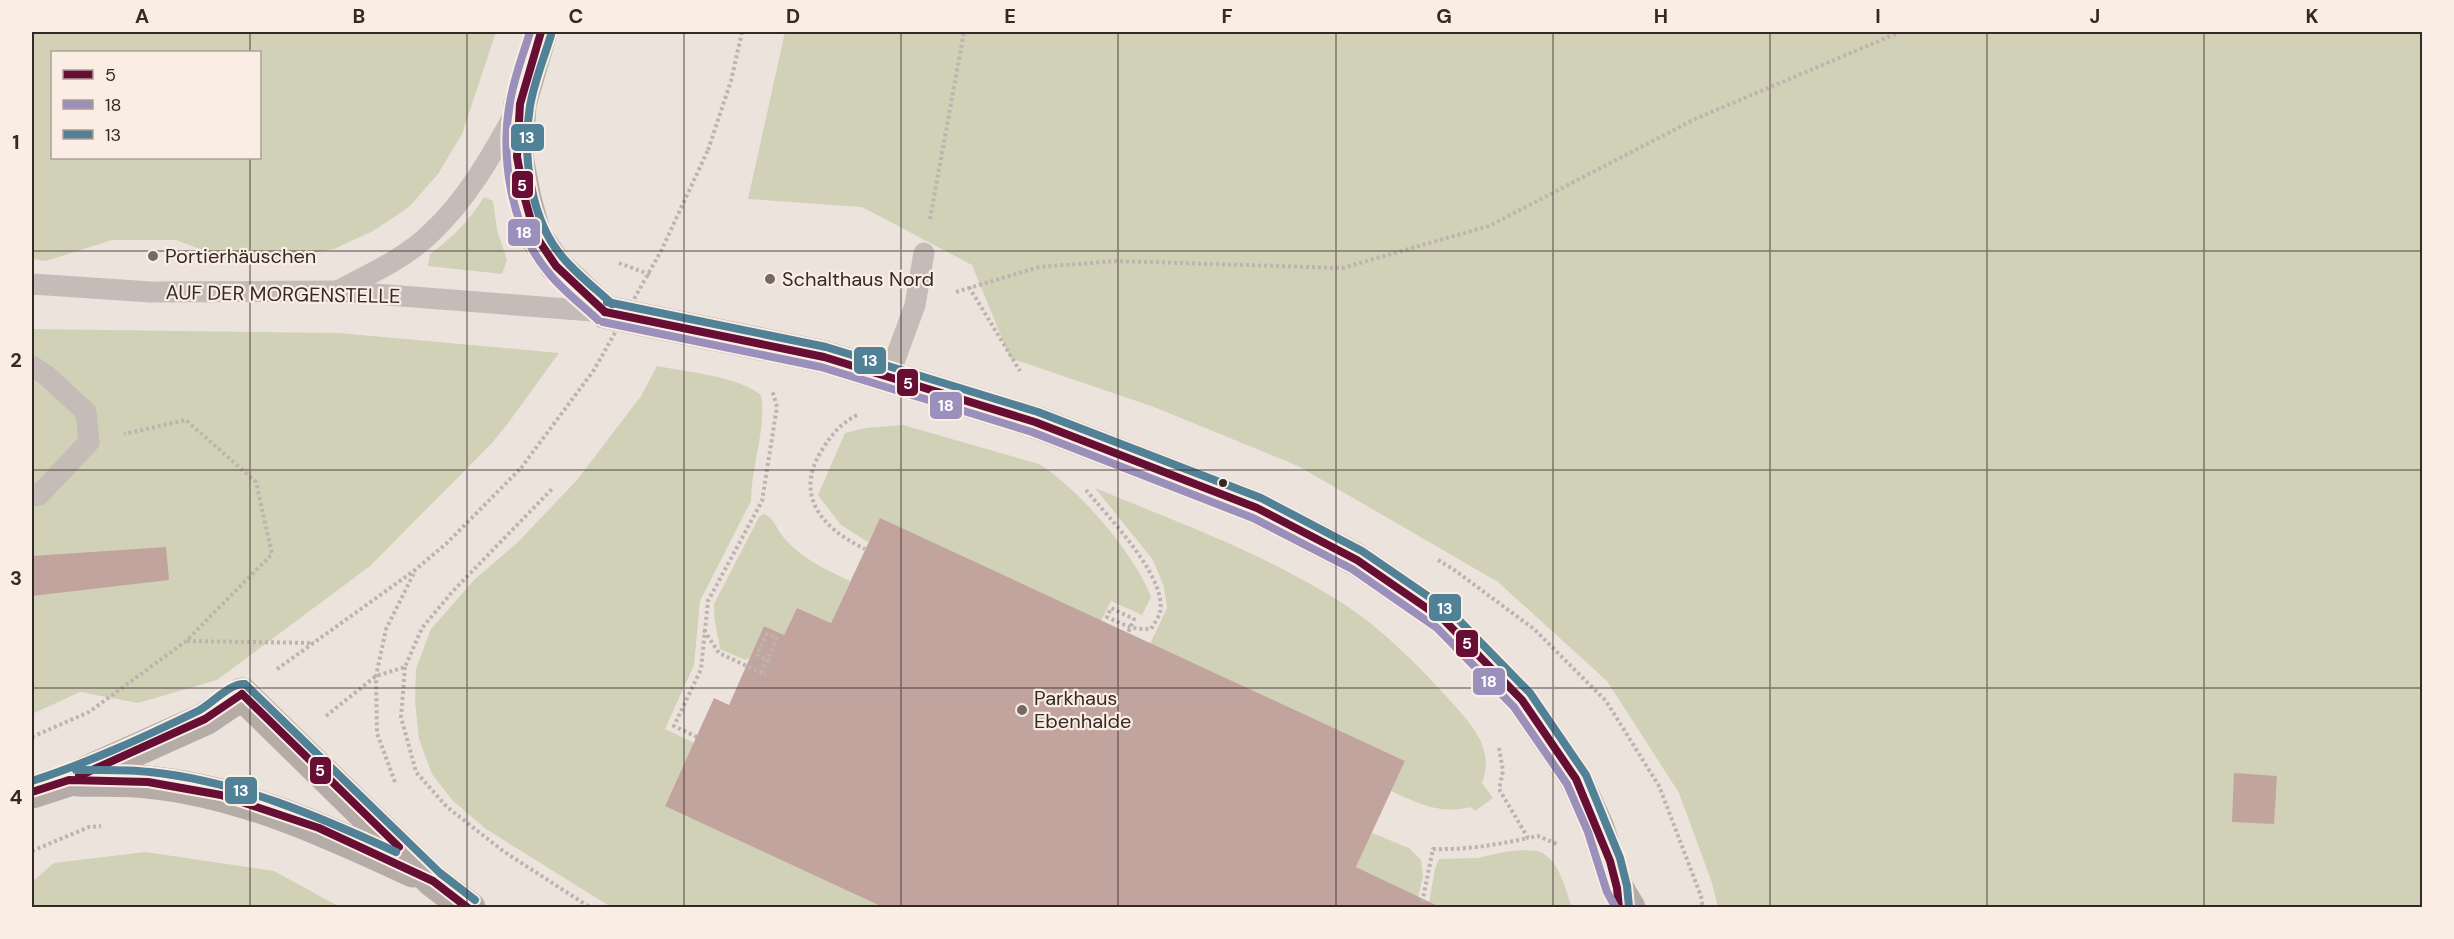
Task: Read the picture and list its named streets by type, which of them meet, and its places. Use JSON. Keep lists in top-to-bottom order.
{
  "streets": {
    "lane": ["AUF DER MORGENSTELLE"]
  },
  "places": ["Portierhäuschen", "Schalthaus Nord", "Parkhaus Ebenhalde"],
  "lines": ["transit line 5", "transit line 18", "transit line 13"],
  "legend": ["5", "18", "13"],
  "grid": {
    "columns": [
      "A",
      "B",
      "C",
      "D",
      "E",
      "F",
      "G",
      "H",
      "I",
      "J",
      "K"
    ],
    "rows": [
      "1",
      "2",
      "3",
      "4"
    ]
  }
}
